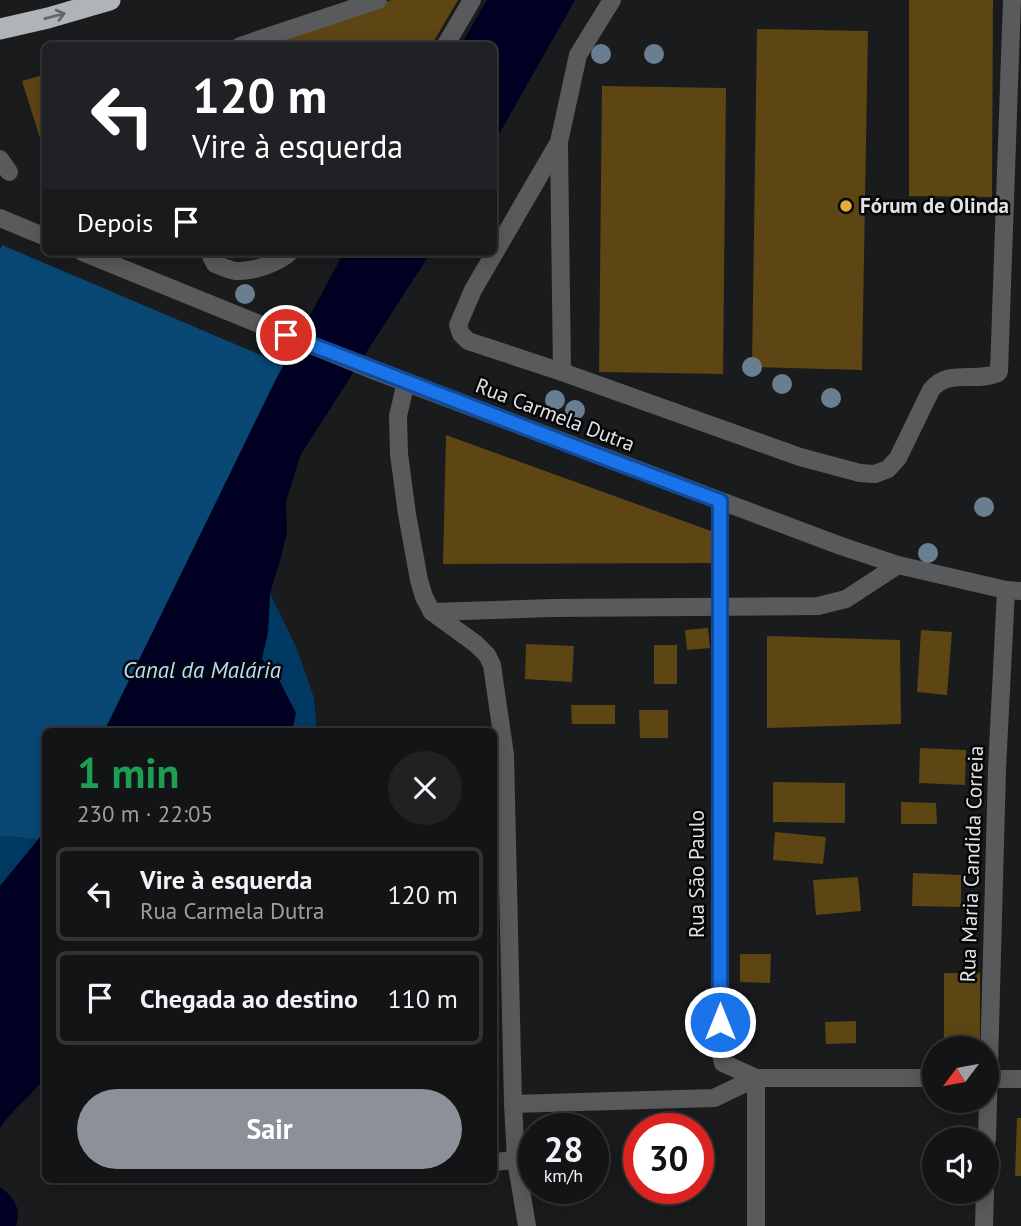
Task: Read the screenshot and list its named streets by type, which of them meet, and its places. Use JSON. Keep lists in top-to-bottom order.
{
  "streets": {
    "street": ["Rua Carmela Dutra", "Rua Maria Candida Correia", "Rua São Paulo"]
  },
  "crossings": [
    ["Rua Carmela Dutra", "Rua Maria Candida Correia"],
    ["Rua Carmela Dutra", "Rua São Paulo"]
  ],
  "water": ["Canal da Malária"],
  "places": ["Fórum de Olinda"],
  "north": "bottom left",
  "page": {
    "turn": ["120 m", "Vire à esquerda"],
    "then": "Depois",
    "heading": ["1 min", "230 m · 22:05"],
    "list": [
      {
        "name": "Vire à esquerda",
        "note": "Rua Carmela Dutra",
        "value": "120 m"
      },
      {
        "name": "Chegada ao destino",
        "value": "110 m"
      }
    ],
    "buttons": "Sair",
    "speed": "28 km/h",
    "limit": "30"
  }
}
